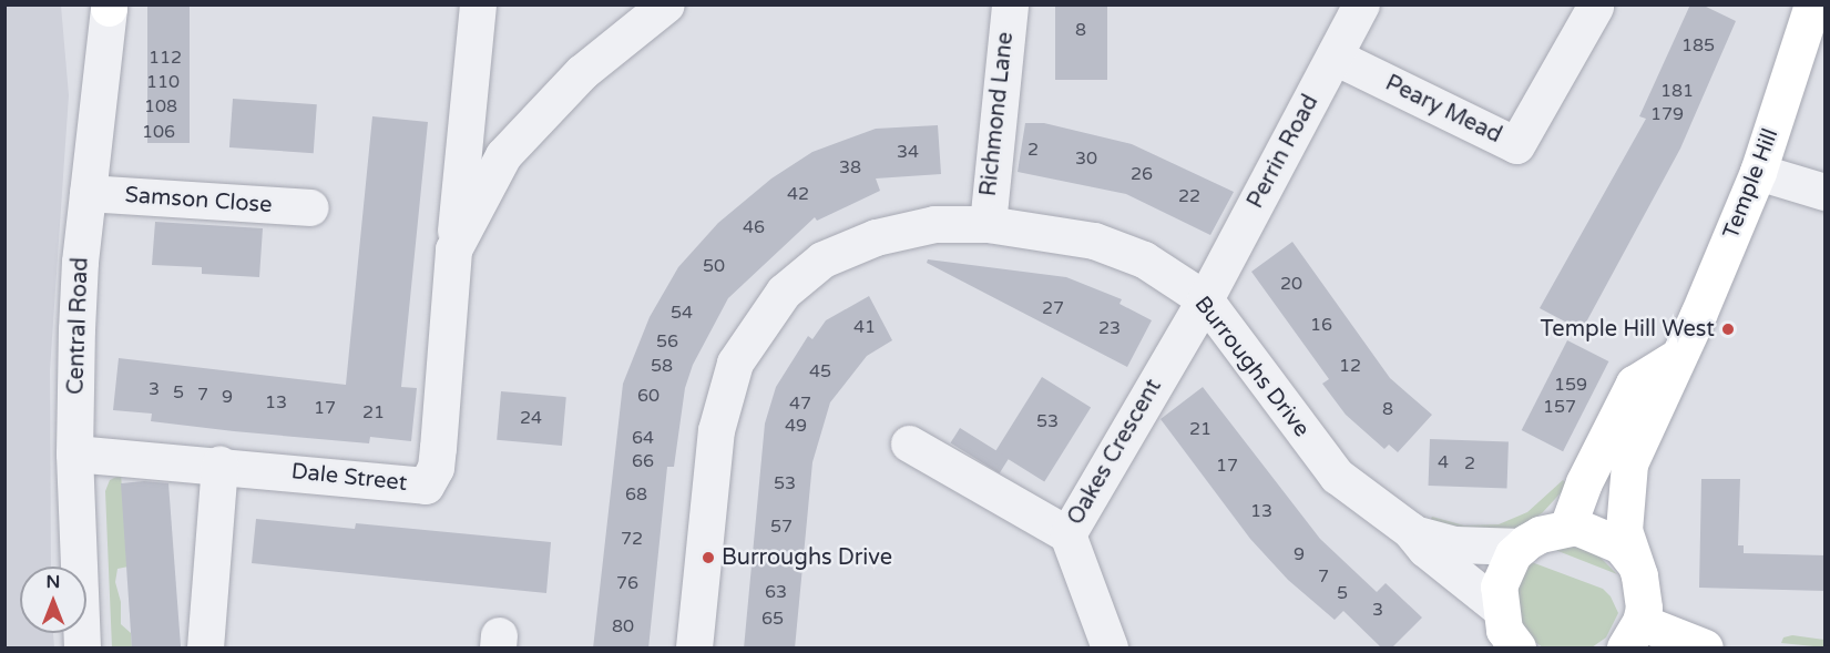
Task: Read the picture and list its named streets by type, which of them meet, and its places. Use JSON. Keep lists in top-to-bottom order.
{
  "streets": {
    "street": [
      "Peary Mead",
      "Richmond Lane",
      "Perrin Road",
      "Temple Hill",
      "Samson Close",
      "Central Road",
      "Burroughs Drive",
      "Oakes Crescent",
      "Dale Street"
    ]
  },
  "crossings": [
    ["Peary Mead", "Perrin Road"],
    ["Richmond Lane", "Burroughs Drive"],
    ["Perrin Road", "Burroughs Drive"],
    ["Perrin Road", "Oakes Crescent"],
    ["Samson Close", "Central Road"],
    ["Central Road", "Dale Street"],
    ["Burroughs Drive", "Oakes Crescent"]
  ],
  "places": ["Temple Hill West", "Burroughs Drive"],
  "house_numbers": [
    "8",
    "185",
    "112",
    "110",
    "181",
    "108",
    "179",
    "106",
    "2",
    "34",
    "30",
    "38",
    "26",
    "42",
    "22",
    "46",
    "50",
    "20",
    "27",
    "54",
    "16",
    "41",
    "23",
    "56",
    "58",
    "12",
    "45",
    "159",
    "3",
    "5",
    "7",
    "60",
    "9",
    "13",
    "47",
    "157",
    "17",
    "8",
    "21",
    "24",
    "53",
    "49",
    "21",
    "64",
    "66",
    "4",
    "2",
    "17",
    "53",
    "68",
    "13",
    "57",
    "72",
    "9",
    "7",
    "76",
    "63",
    "5",
    "3",
    "65",
    "80"
  ],
  "north": "top"
}
